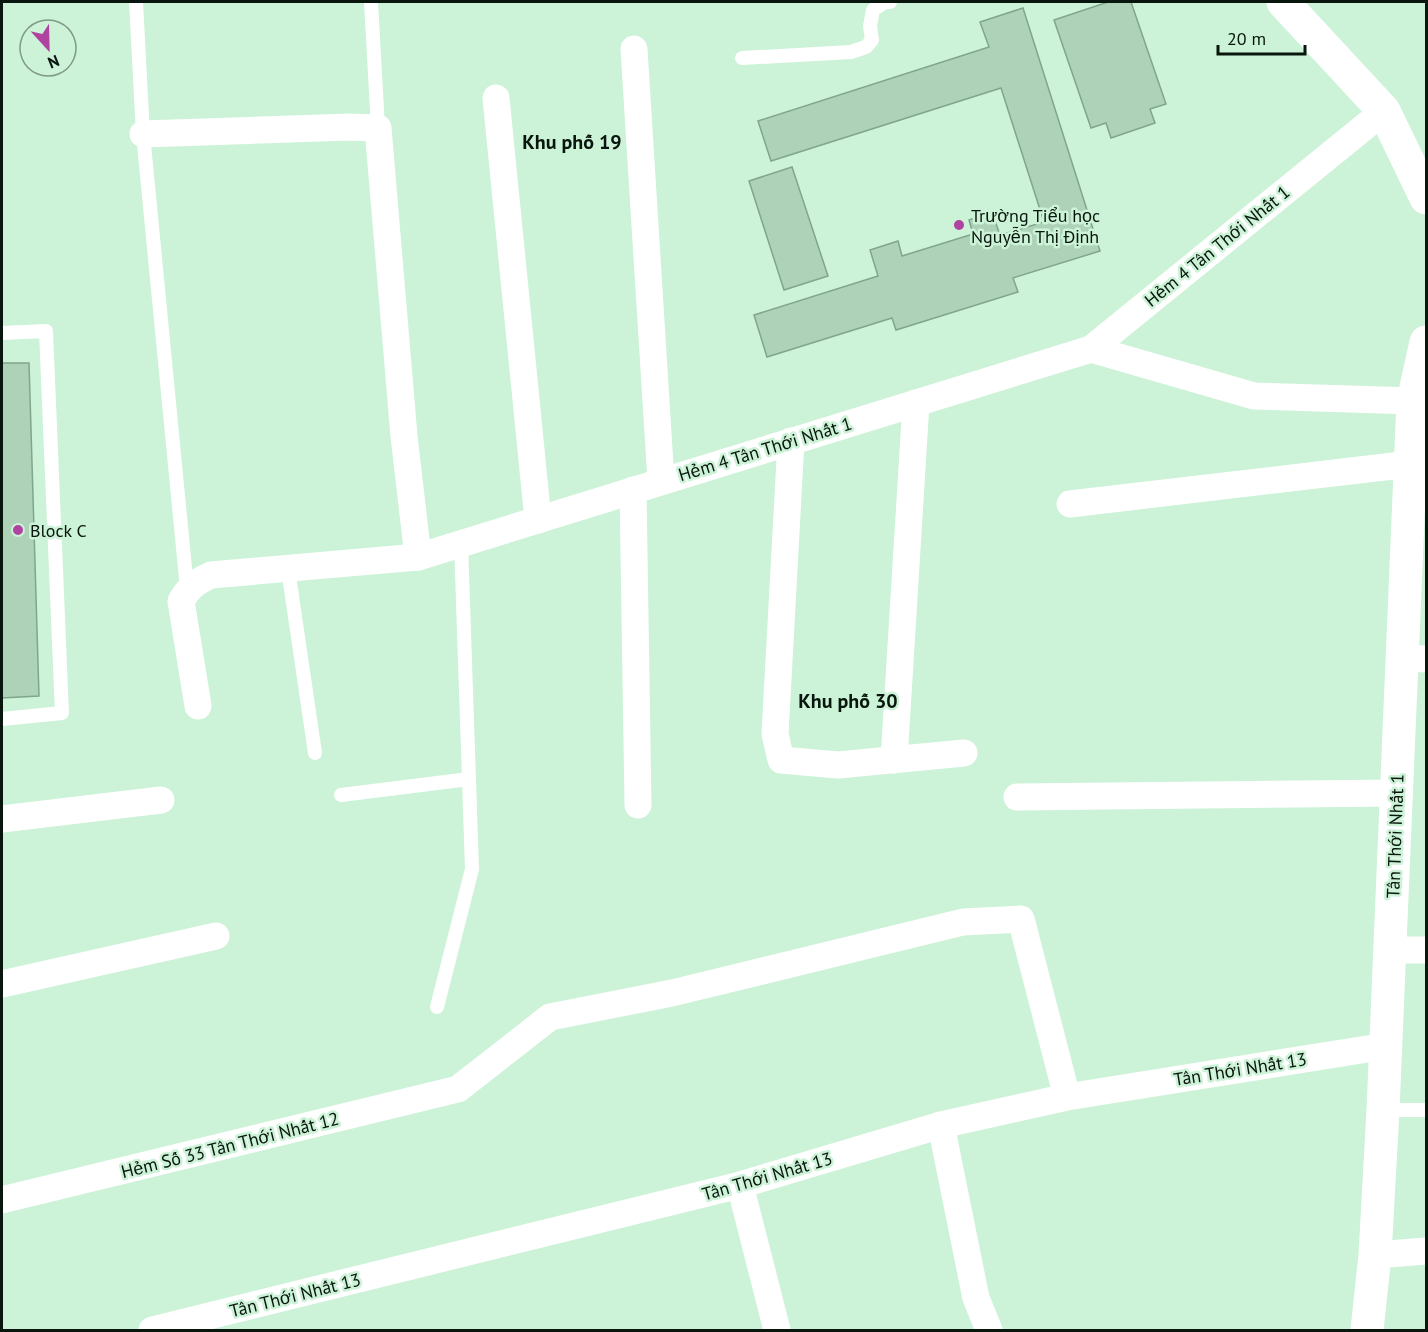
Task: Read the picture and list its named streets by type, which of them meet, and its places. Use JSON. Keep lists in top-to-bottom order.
{
  "streets": {
    "street": [
      "Hẻm 4 Tân Thới Nhất 1",
      "Tân Thới Nhất 1",
      "Tân Thới Nhất 13",
      "Hẻm Số 33 Tân Thới Nhất 12"
    ]
  },
  "crossings": [
    ["Tân Thới Nhất 1", "Tân Thới Nhất 13"],
    ["Tân Thới Nhất 13", "Hẻm Số 33 Tân Thới Nhất 12"]
  ],
  "districts": ["Khu phố 19", "Khu phố 30"],
  "places": ["Trường Tiểu học Nguyễn Thị Định", "Block C"],
  "scale_bar": "20 m",
  "north": "bottom"
}
